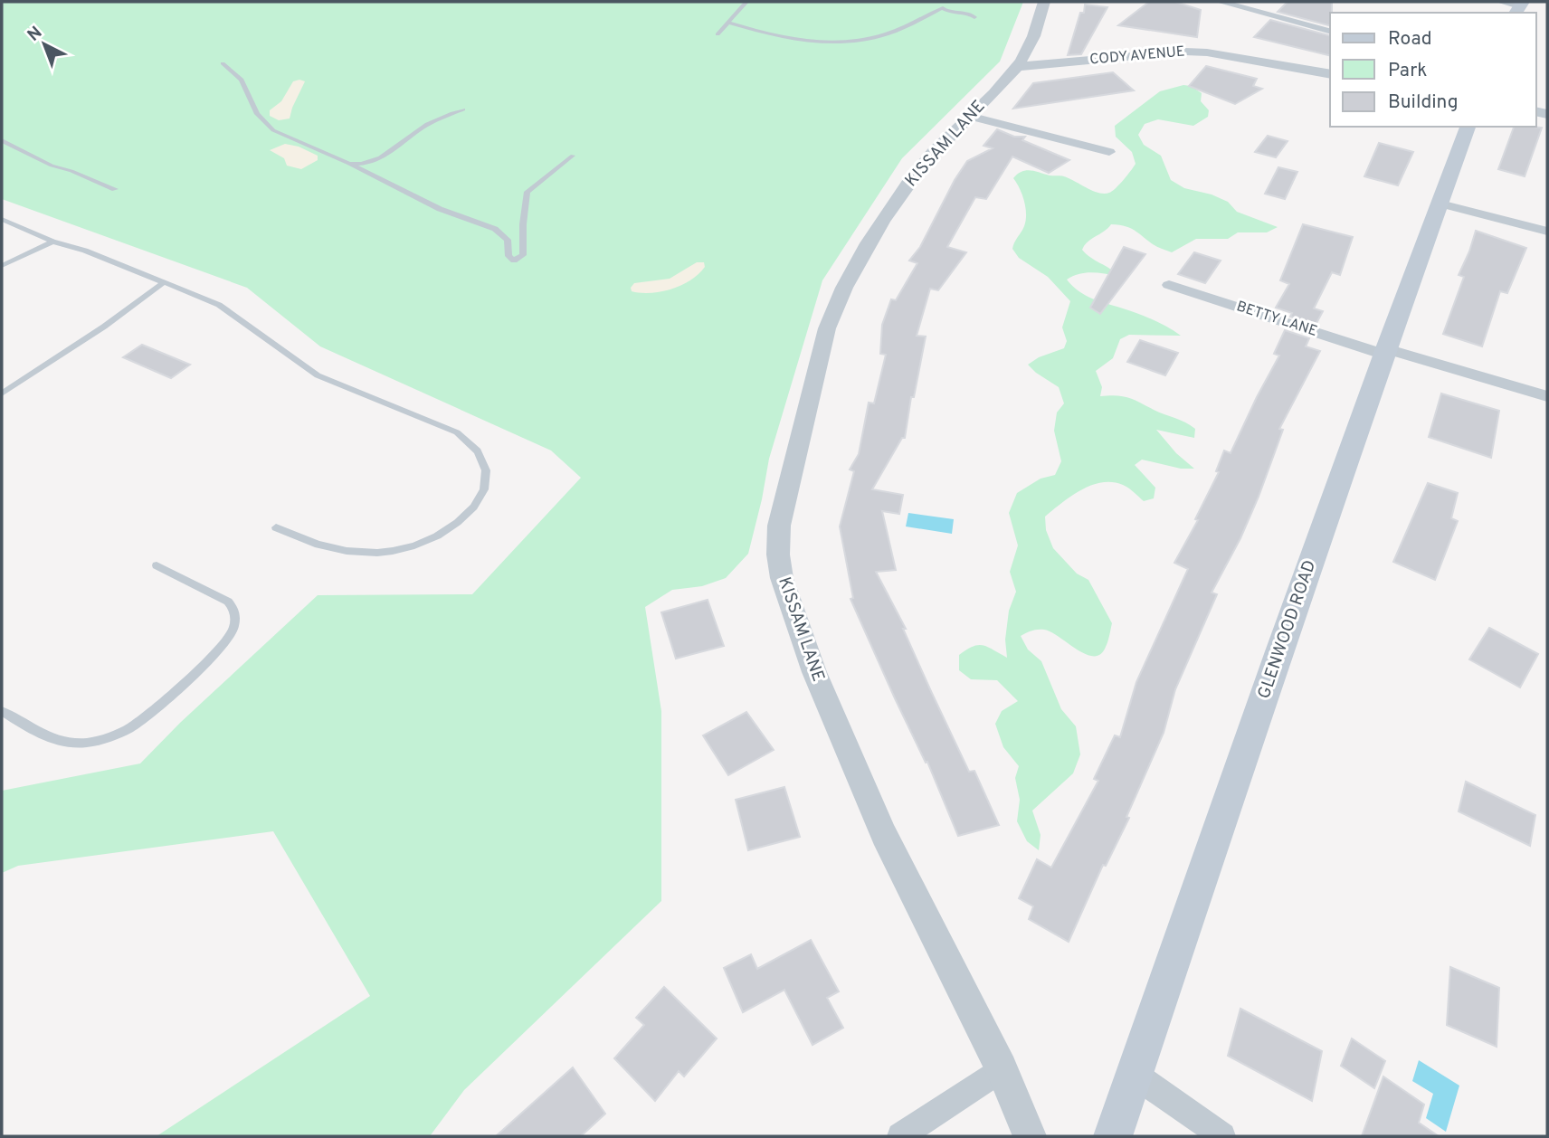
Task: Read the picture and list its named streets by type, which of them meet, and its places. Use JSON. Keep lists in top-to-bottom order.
{
  "streets": {
    "main road": ["GLENWOOD ROAD"],
    "street": ["CODY AVENUE", "KISSAM LANE", "BETTY LANE"]
  },
  "crossings": [
    ["CODY AVENUE", "KISSAM LANE"],
    ["BETTY LANE", "GLENWOOD ROAD"]
  ],
  "legend": ["Road", "Park", "Building"],
  "north": "top left"
}
